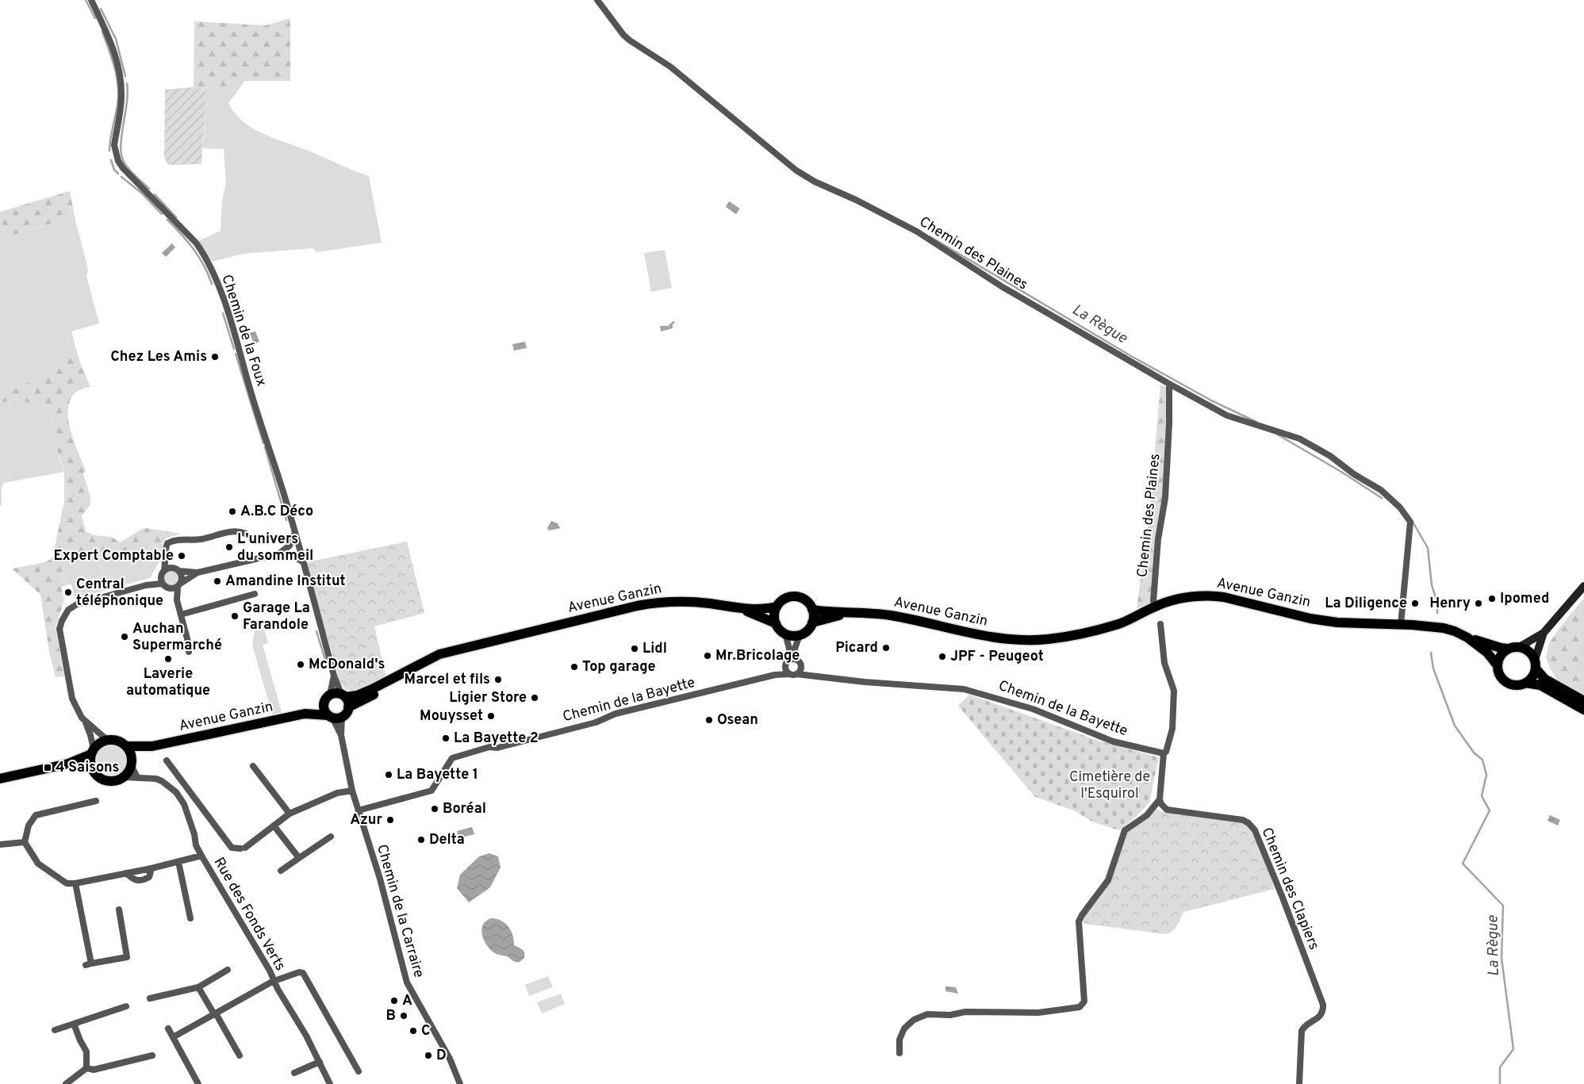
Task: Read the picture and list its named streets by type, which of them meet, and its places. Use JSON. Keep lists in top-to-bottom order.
{
  "streets": {
    "main road": ["Avenue Ganzin"],
    "street": [
      "Chemin des Plaines",
      "Chemin de la Foux",
      "Chemin de la Bayette",
      "Chemin des Clapiers",
      "Chemin de la Carraire",
      "Rue des Fonds Verts"
    ]
  },
  "crossings": [
    ["Chemin des Plaines", "Avenue Ganzin"],
    ["Chemin de la Foux", "Avenue Ganzin"],
    ["Chemin de la Foux", "Chemin de la Carraire"],
    ["Avenue Ganzin", "Chemin de la Carraire"],
    ["Avenue Ganzin", "Rue des Fonds Verts"],
    ["Chemin de la Bayette", "Chemin de la Carraire"]
  ],
  "water": ["La Règue"],
  "parks": ["Cimetière de l'Esquirol"],
  "places": {
    "other": [
      "Chez Les Amis",
      "A.B.C Déco",
      "L'univers du sommeil",
      "Expert Comptable",
      "Amandine Institut",
      "Central téléphonique",
      "Ipomed",
      "La Diligence",
      "Henry",
      "Garage La Farandole",
      "Auchan Supermarché",
      "Picard",
      "Lidl",
      "Mr.Bricolage",
      "JPF - Peugeot",
      "Laverie automatique",
      "McDonald's",
      "Top garage",
      "Marcel et fils",
      "Ligier Store",
      "Mouysset",
      "Osean",
      "La Bayette 2",
      "La Bayette 1",
      "Boréal",
      "Azur",
      "Delta",
      "A",
      "B",
      "C",
      "D"
    ],
    "transit": ["4 Saisons"]
  }
}
